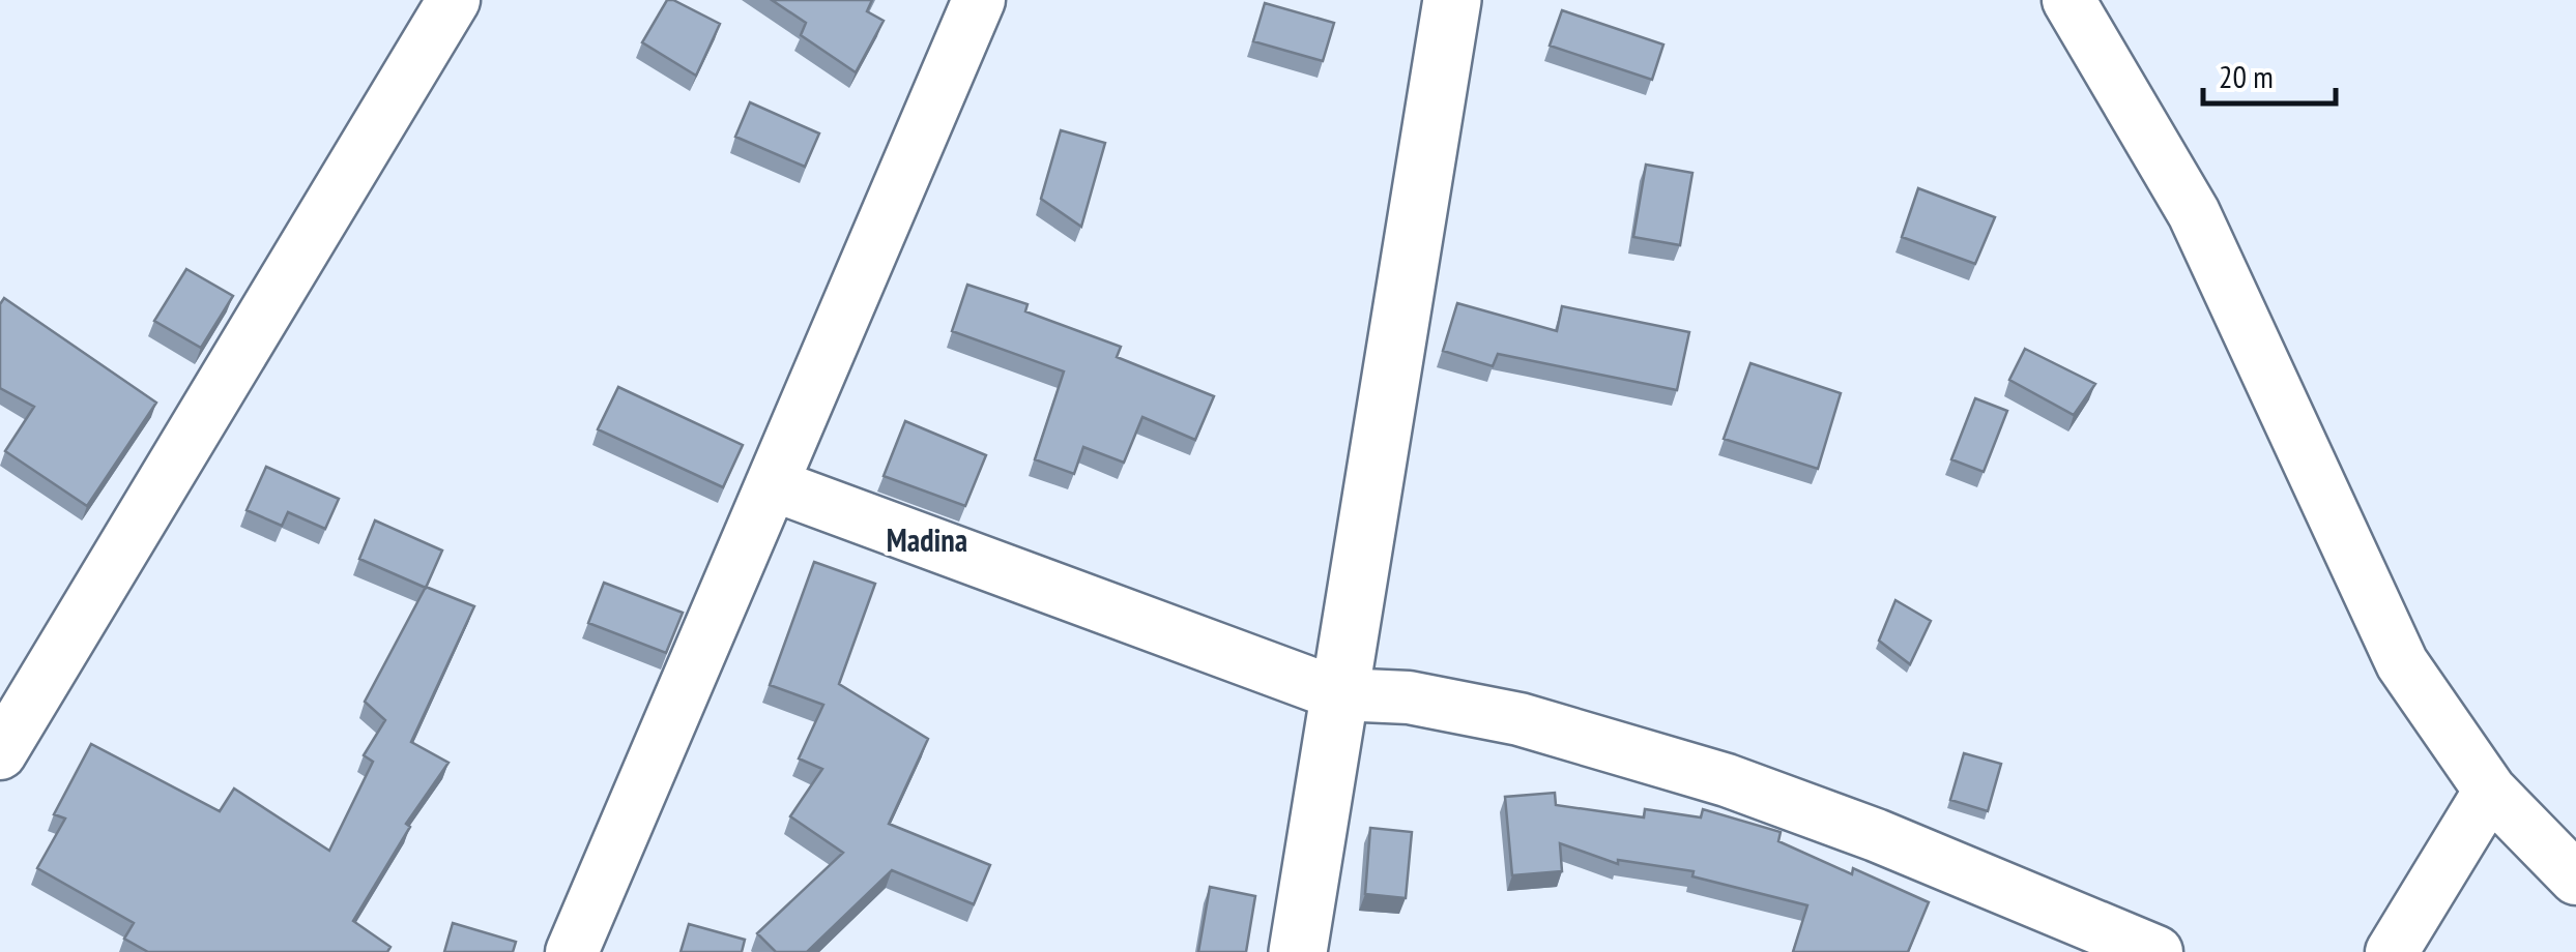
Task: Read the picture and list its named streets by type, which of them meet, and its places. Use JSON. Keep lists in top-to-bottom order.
{
  "districts": ["Madina"],
  "scale_bar": "20 m"
}
